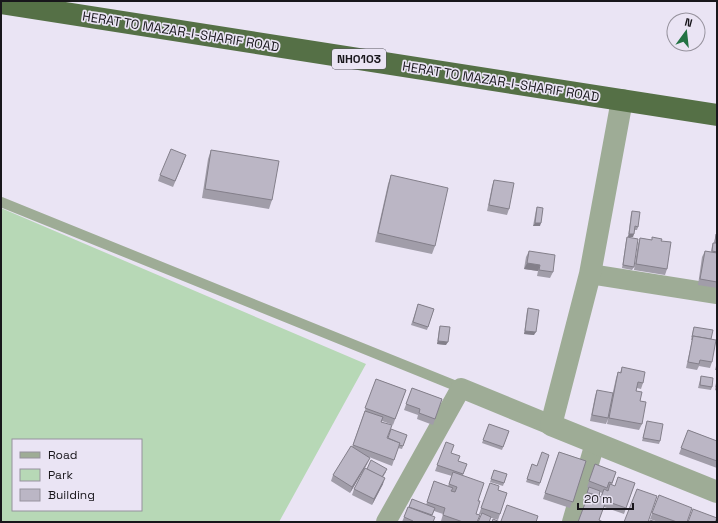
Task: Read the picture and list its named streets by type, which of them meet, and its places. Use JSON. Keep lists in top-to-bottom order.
{
  "streets": {
    "highway": ["HERAT TO MAZAR-I-SHARIF ROAD", "NH0103"]
  },
  "legend": ["Road", "Park", "Building"],
  "scale_bar": "20 m",
  "north": "top"
}
